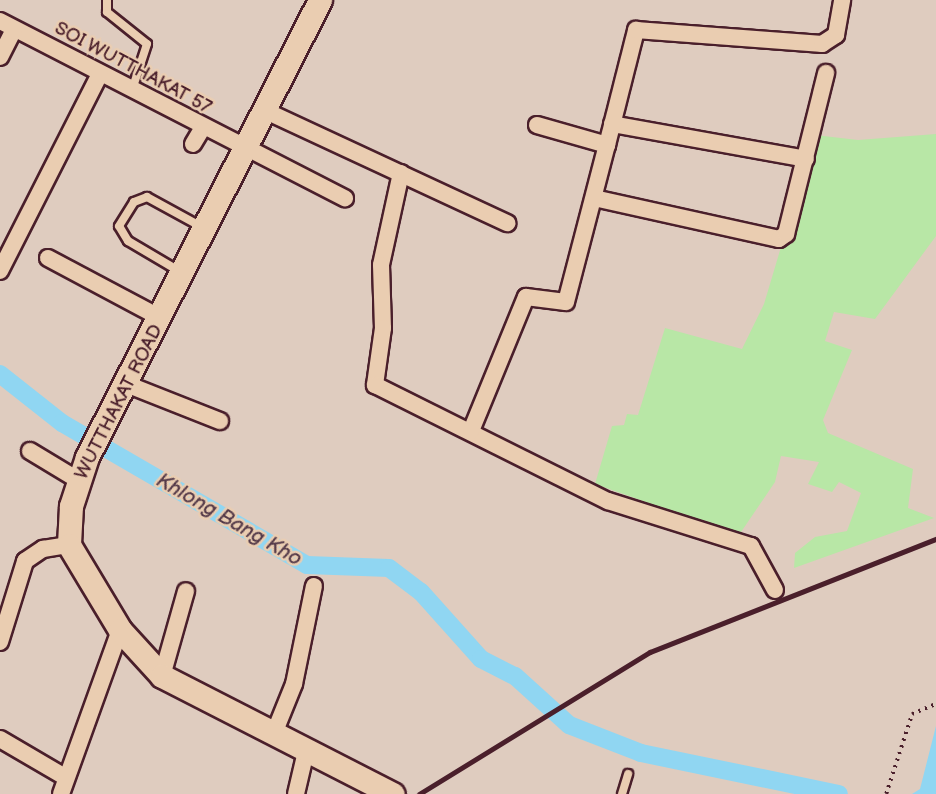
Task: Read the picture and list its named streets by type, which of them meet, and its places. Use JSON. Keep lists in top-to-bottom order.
{
  "streets": {
    "main road": ["WUTTHAKAT ROAD"],
    "street": ["SOI WUTTHAKAT 57"]
  },
  "crossings": [
    ["SOI WUTTHAKAT 57", "WUTTHAKAT ROAD"]
  ],
  "water": ["Khlong Bang Kho"]
}
